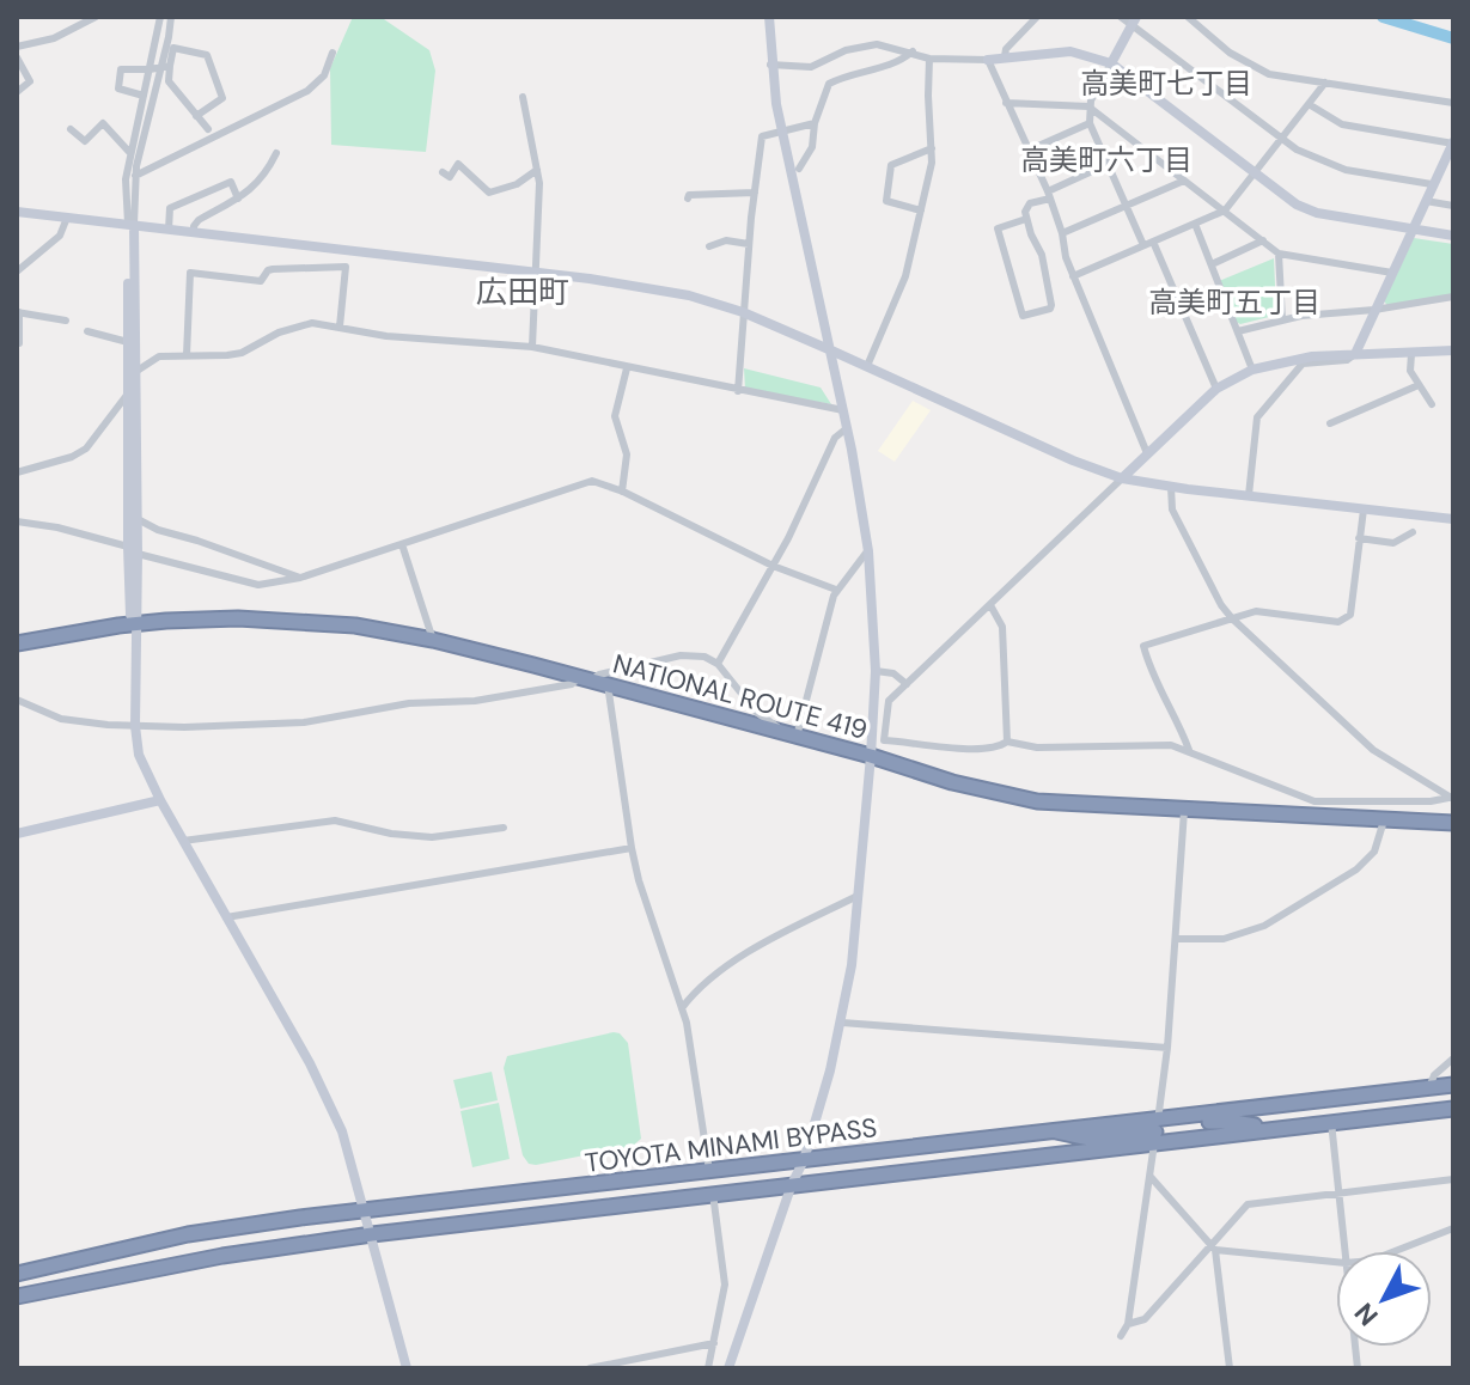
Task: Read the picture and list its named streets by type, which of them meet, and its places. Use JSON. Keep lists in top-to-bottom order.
{
  "streets": {
    "highway": ["NATIONAL ROUTE 419", "TOYOTA MINAMI BYPASS"]
  },
  "districts": [
    "高美町七丁目",
    "高美町六丁目",
    "広田町",
    "高美町五丁目"
  ],
  "north": "bottom left"
}
